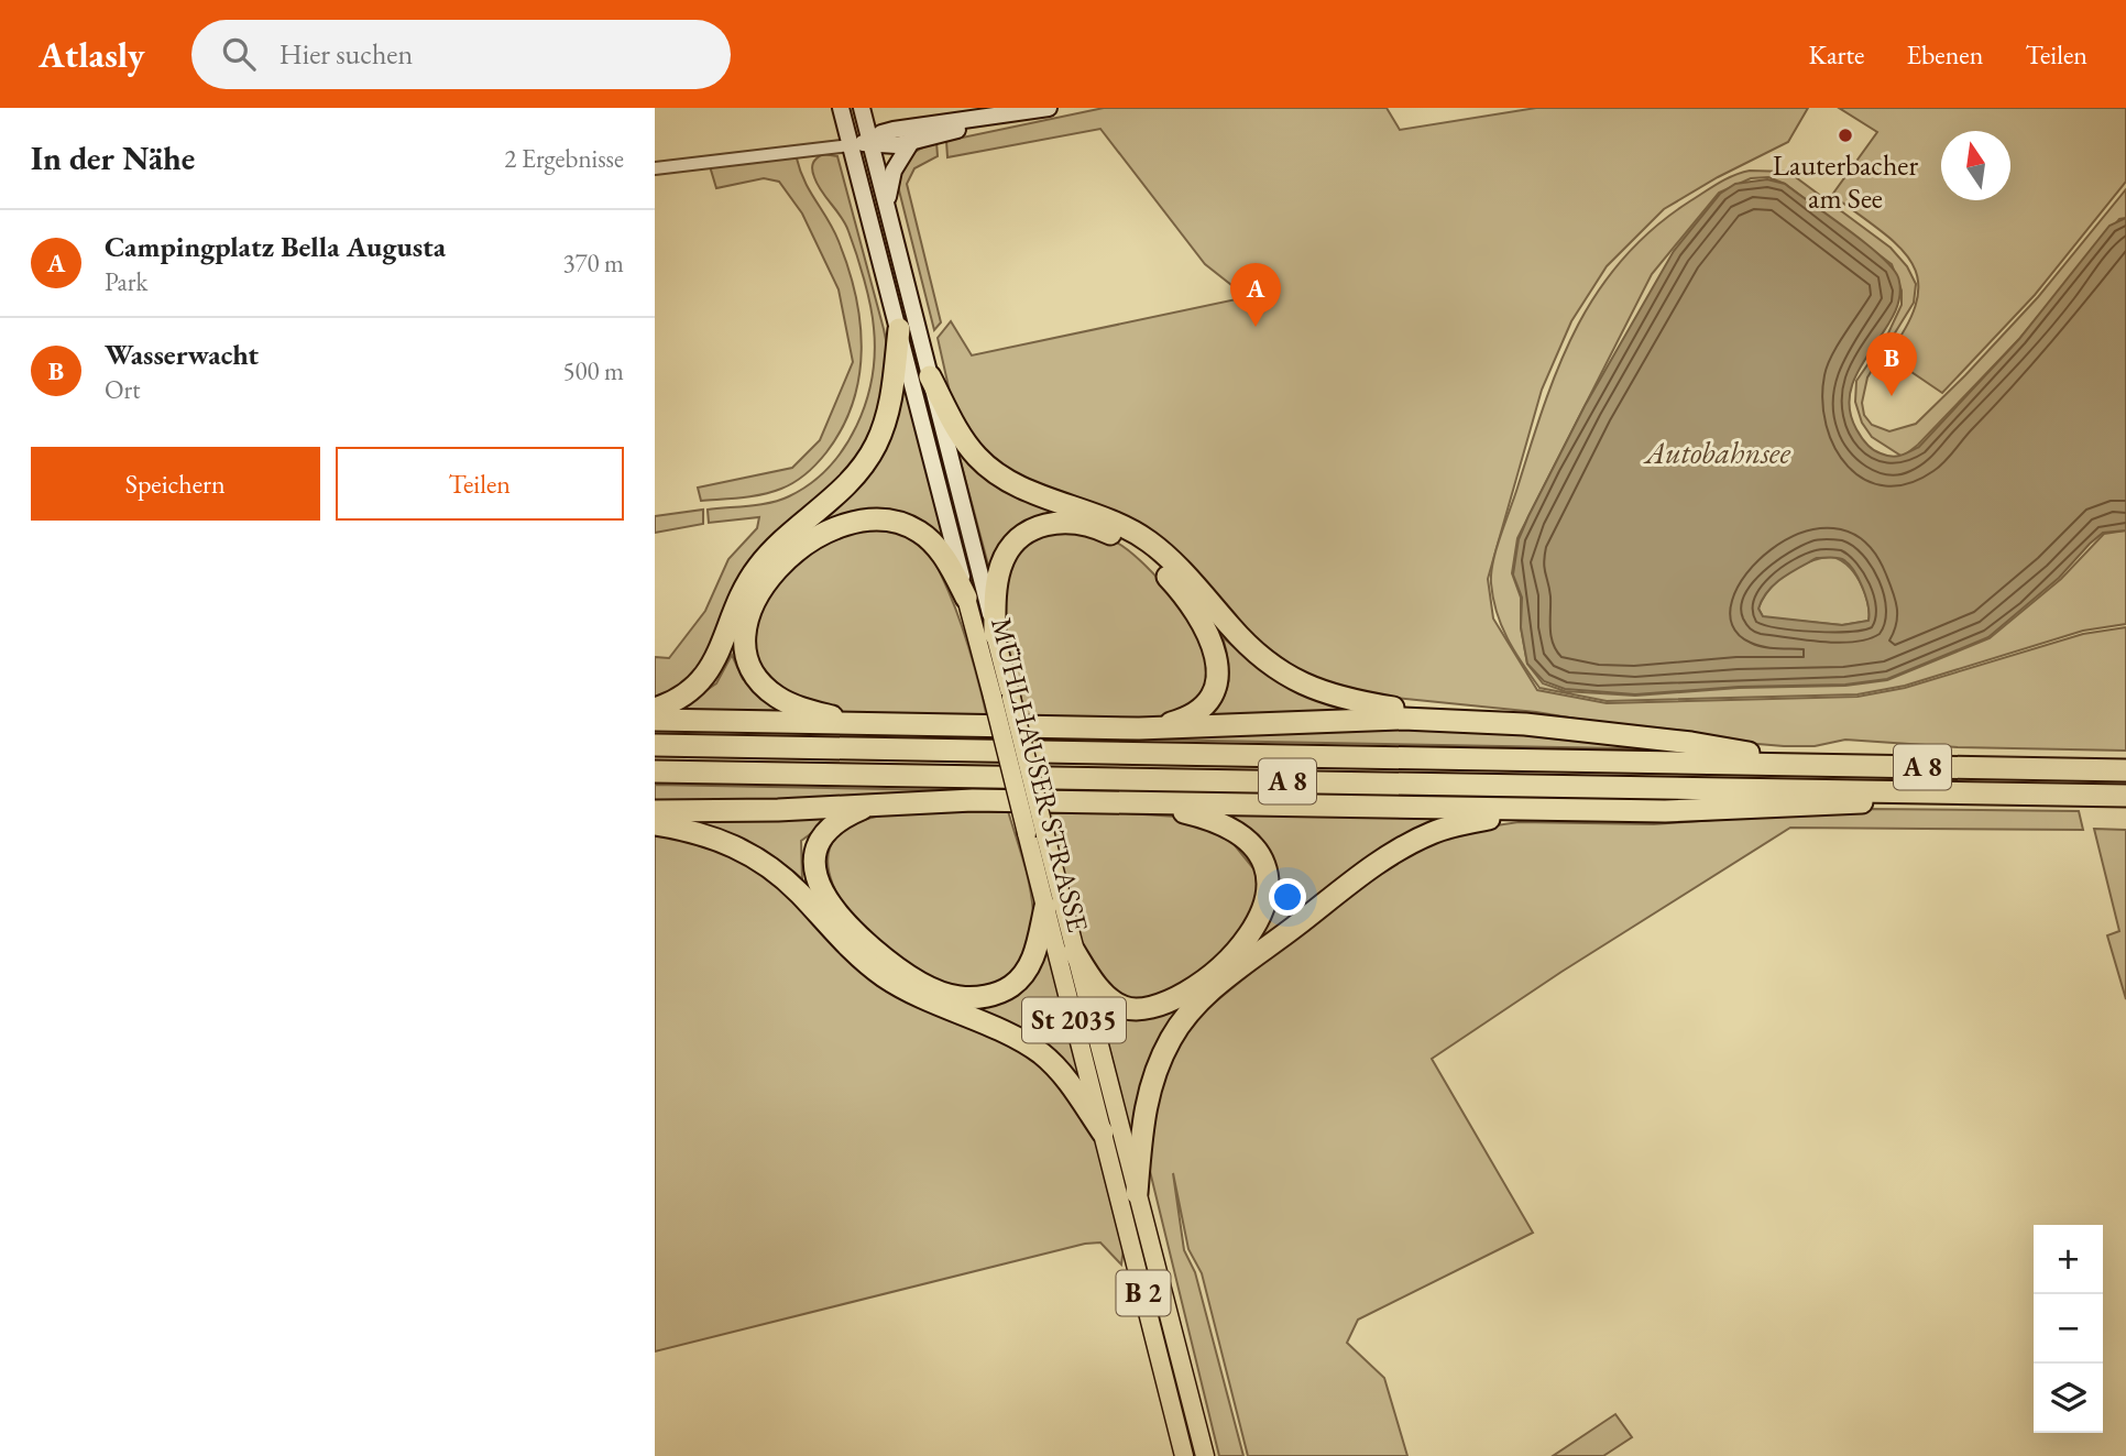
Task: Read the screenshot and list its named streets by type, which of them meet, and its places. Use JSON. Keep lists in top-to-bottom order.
{
  "streets": {
    "highway": ["A 8"],
    "main road": ["MÜHLHAUSER STRASSE", "St 2035", "B 2"]
  },
  "water": ["Autobahnsee"],
  "places": ["Lauterbacher am See"],
  "north": "top",
  "page": {
    "header": "Atlasly",
    "search": "Hier suchen",
    "nav": ["Karte", "Ebenen", "Teilen"],
    "heading": ["In der Nähe", "2 Ergebnisse"],
    "list": [
      {
        "mark": "A",
        "name": "Campingplatz Bella Augusta",
        "note": "Park",
        "value": "370 m"
      },
      {
        "mark": "B",
        "name": "Wasserwacht",
        "note": "Ort",
        "value": "500 m"
      }
    ],
    "pins": ["A", "B"],
    "buttons": ["Speichern", "Teilen"],
    "map_buttons": ["+", "−"]
  }
}
